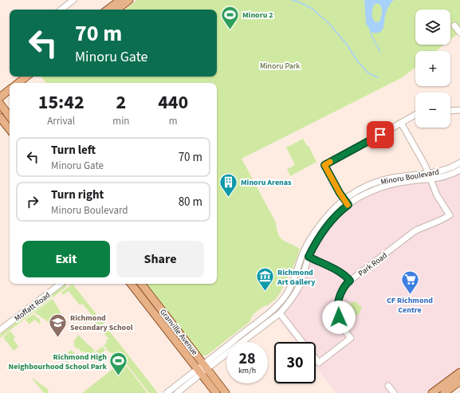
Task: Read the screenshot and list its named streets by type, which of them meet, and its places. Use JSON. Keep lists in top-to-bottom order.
{
  "streets": {
    "main road": ["Granville Avenue"],
    "street": ["Minoru Boulevard", "Park Road", "Moffatt Road"]
  },
  "crossings": [
    ["Minoru Boulevard", "Park Road"],
    ["Minoru Boulevard", "Granville Avenue"]
  ],
  "parks": ["Minoru Park"],
  "places": {
    "sports": ["Minoru 2", "Richmond High Neighbourhood School Park"],
    "building": ["Minoru Arenas"],
    "museum": ["Richmond Art Gallery"],
    "supermarket": ["CF Richmond Centre"],
    "school or university": ["Richmond Secondary School"]
  },
  "page": {
    "map_buttons": ["+", "−"],
    "turn": ["70 m", "Minoru Gate"],
    "eta": [
      "15:42",
      "Arrival",
      "2",
      "min",
      "440",
      "m"
    ],
    "list": [
      {
        "name": "Turn left",
        "note": "Minoru Gate",
        "value": "70 m"
      },
      {
        "name": "Turn right",
        "note": "Minoru Boulevard",
        "value": "80 m"
      }
    ],
    "buttons": ["Exit", "Share"],
    "speed": "28 km/h",
    "limit": "30"
  }
}
